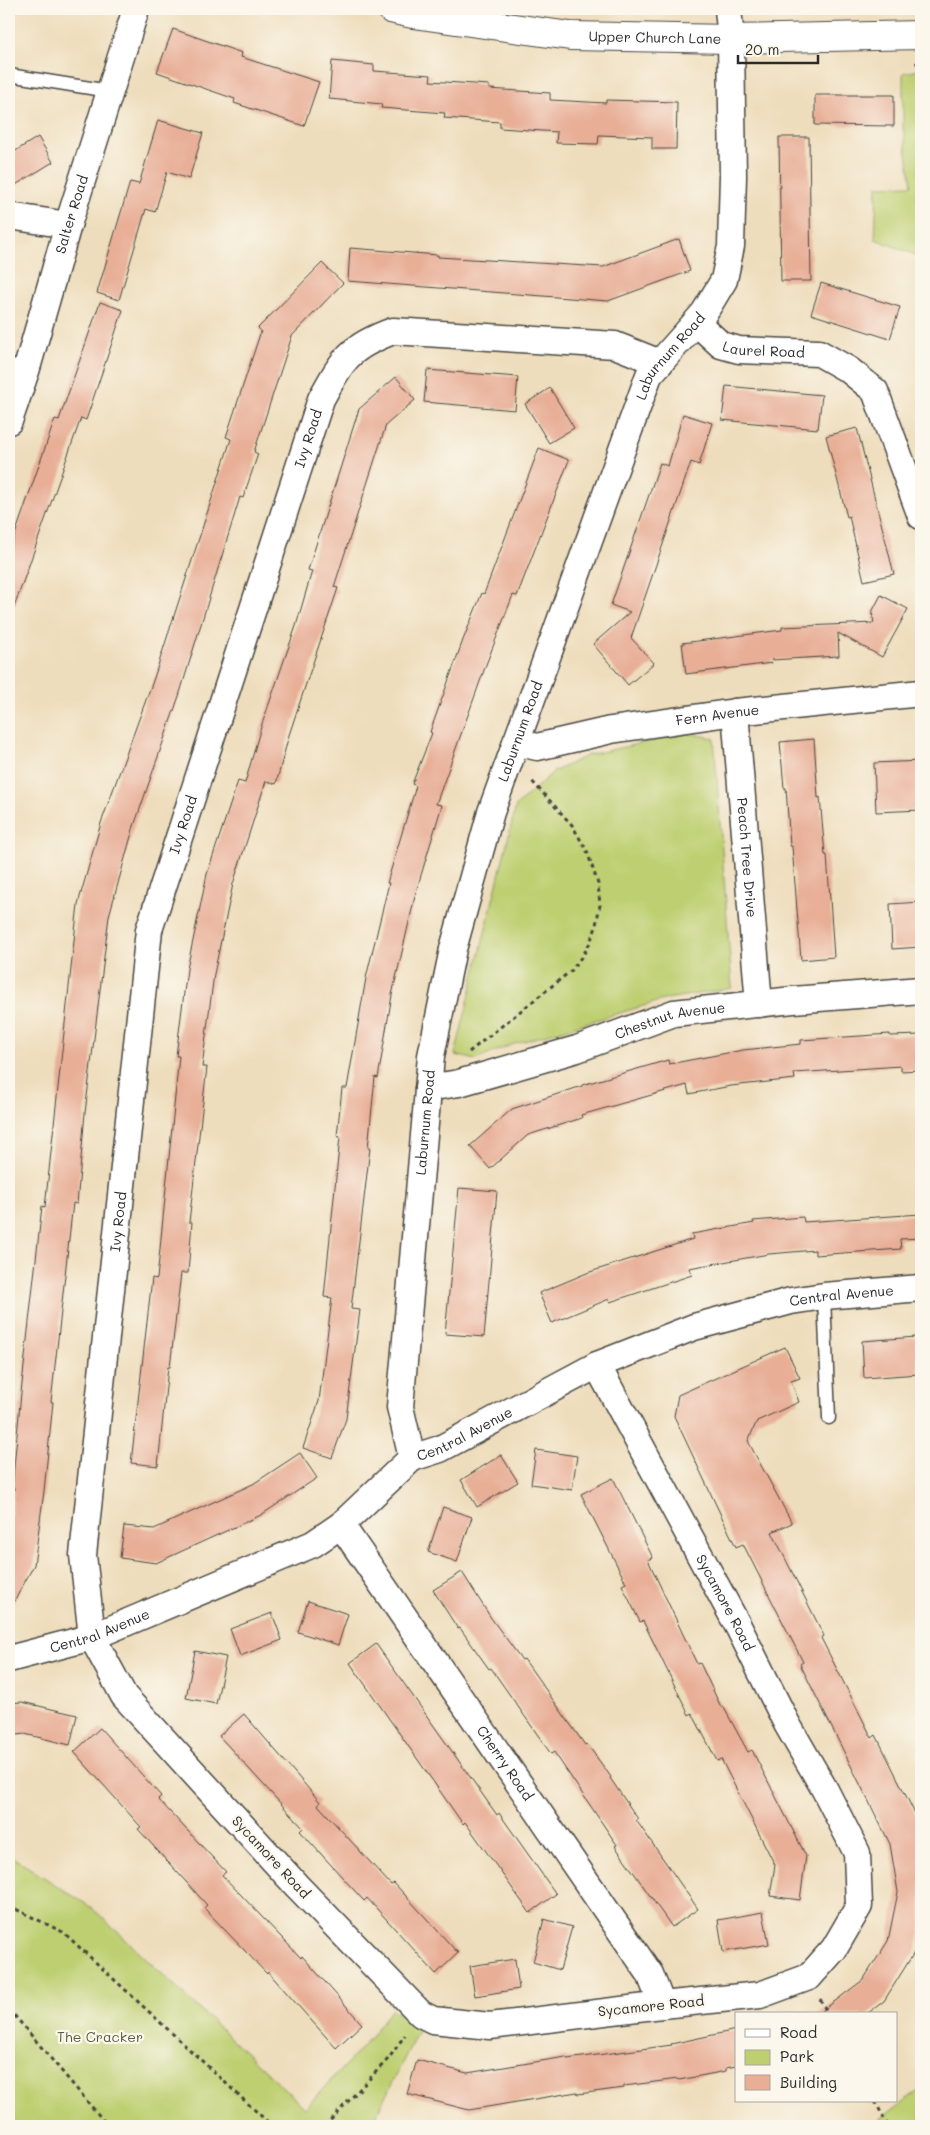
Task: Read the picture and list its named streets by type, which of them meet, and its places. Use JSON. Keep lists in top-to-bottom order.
{
  "streets": {
    "main road": ["Upper Church Lane"],
    "street": [
      "Salter Road",
      "Laurel Road",
      "Laburnum Road",
      "Ivy Road",
      "Fern Avenue",
      "Peach Tree Drive",
      "Chestnut Avenue",
      "Central Avenue",
      "Sycamore Road",
      "Cherry Road"
    ]
  },
  "crossings": [
    ["Upper Church Lane", "Laburnum Road"],
    ["Laurel Road", "Laburnum Road"],
    ["Laburnum Road", "Ivy Road"],
    ["Laburnum Road", "Fern Avenue"],
    ["Laburnum Road", "Chestnut Avenue"],
    ["Laburnum Road", "Central Avenue"],
    ["Ivy Road", "Central Avenue"],
    ["Ivy Road", "Sycamore Road"],
    ["Fern Avenue", "Peach Tree Drive"],
    ["Peach Tree Drive", "Chestnut Avenue"],
    ["Central Avenue", "Sycamore Road"],
    ["Central Avenue", "Cherry Road"],
    ["Sycamore Road", "Cherry Road"]
  ],
  "parks": ["The Cracker"],
  "legend": ["Road", "Park", "Building"],
  "scale_bar": "20 m"
}
